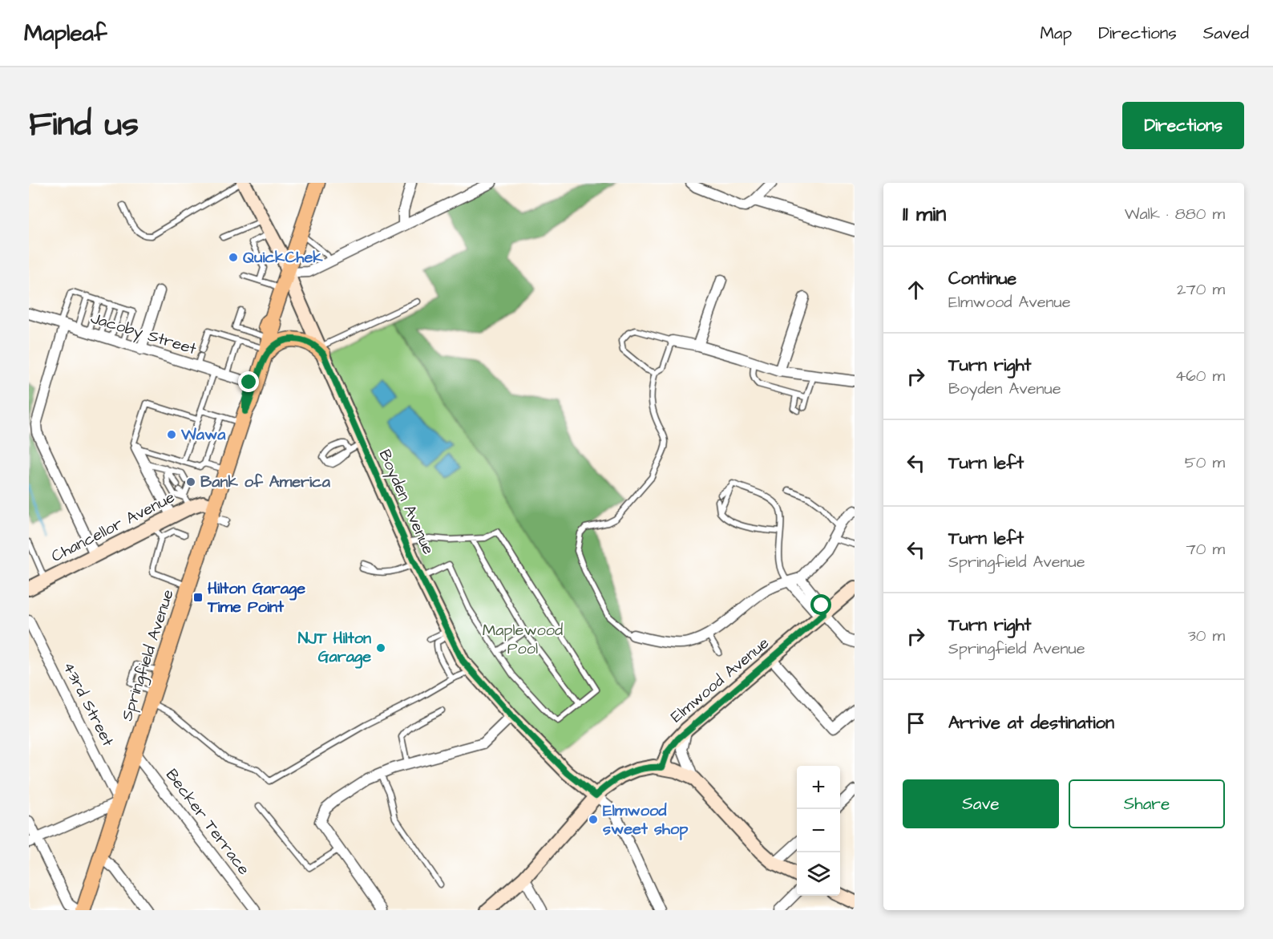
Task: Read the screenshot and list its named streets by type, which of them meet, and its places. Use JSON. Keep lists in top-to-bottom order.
{
  "streets": {
    "main road": ["Springfield Avenue"],
    "street": [
      "Jacoby Street",
      "Boyden Avenue",
      "Chancellor Avenue",
      "Elmwood Avenue",
      "43rd Street",
      "Becker Terrace"
    ]
  },
  "crossings": [
    ["Jacoby Street", "Springfield Avenue"],
    ["Boyden Avenue", "Springfield Avenue"],
    ["Chancellor Avenue", "Springfield Avenue"],
    ["Springfield Avenue", "43rd Street"],
    ["Springfield Avenue", "Becker Terrace"]
  ],
  "parks": ["Maplewood Pool"],
  "places": {
    "other": [
      "QuickChek",
      "Wawa",
      "Bank of America",
      "NJT Hilton Garage",
      "Elmwood sweet shop"
    ],
    "transit": ["Hilton Garage Time Point"]
  },
  "page": {
    "header": "Mapleaf",
    "nav": ["Map", "Directions", "Saved"],
    "title": "Find us",
    "buttons": [
      "Directions",
      ["Save", "Share"]
    ],
    "heading": ["11 min", "Walk · 880 m"],
    "list": [
      ["Continue", "Elmwood Avenue", "270 m"],
      ["Turn right", "Boyden Avenue", "460 m"],
      ["Turn left", "50 m"],
      ["Turn left", "Springfield Avenue", "70 m"],
      ["Turn right", "Springfield Avenue", "30 m"],
      "Arrive at destination"
    ],
    "map_buttons": ["+", "−"]
  }
}
